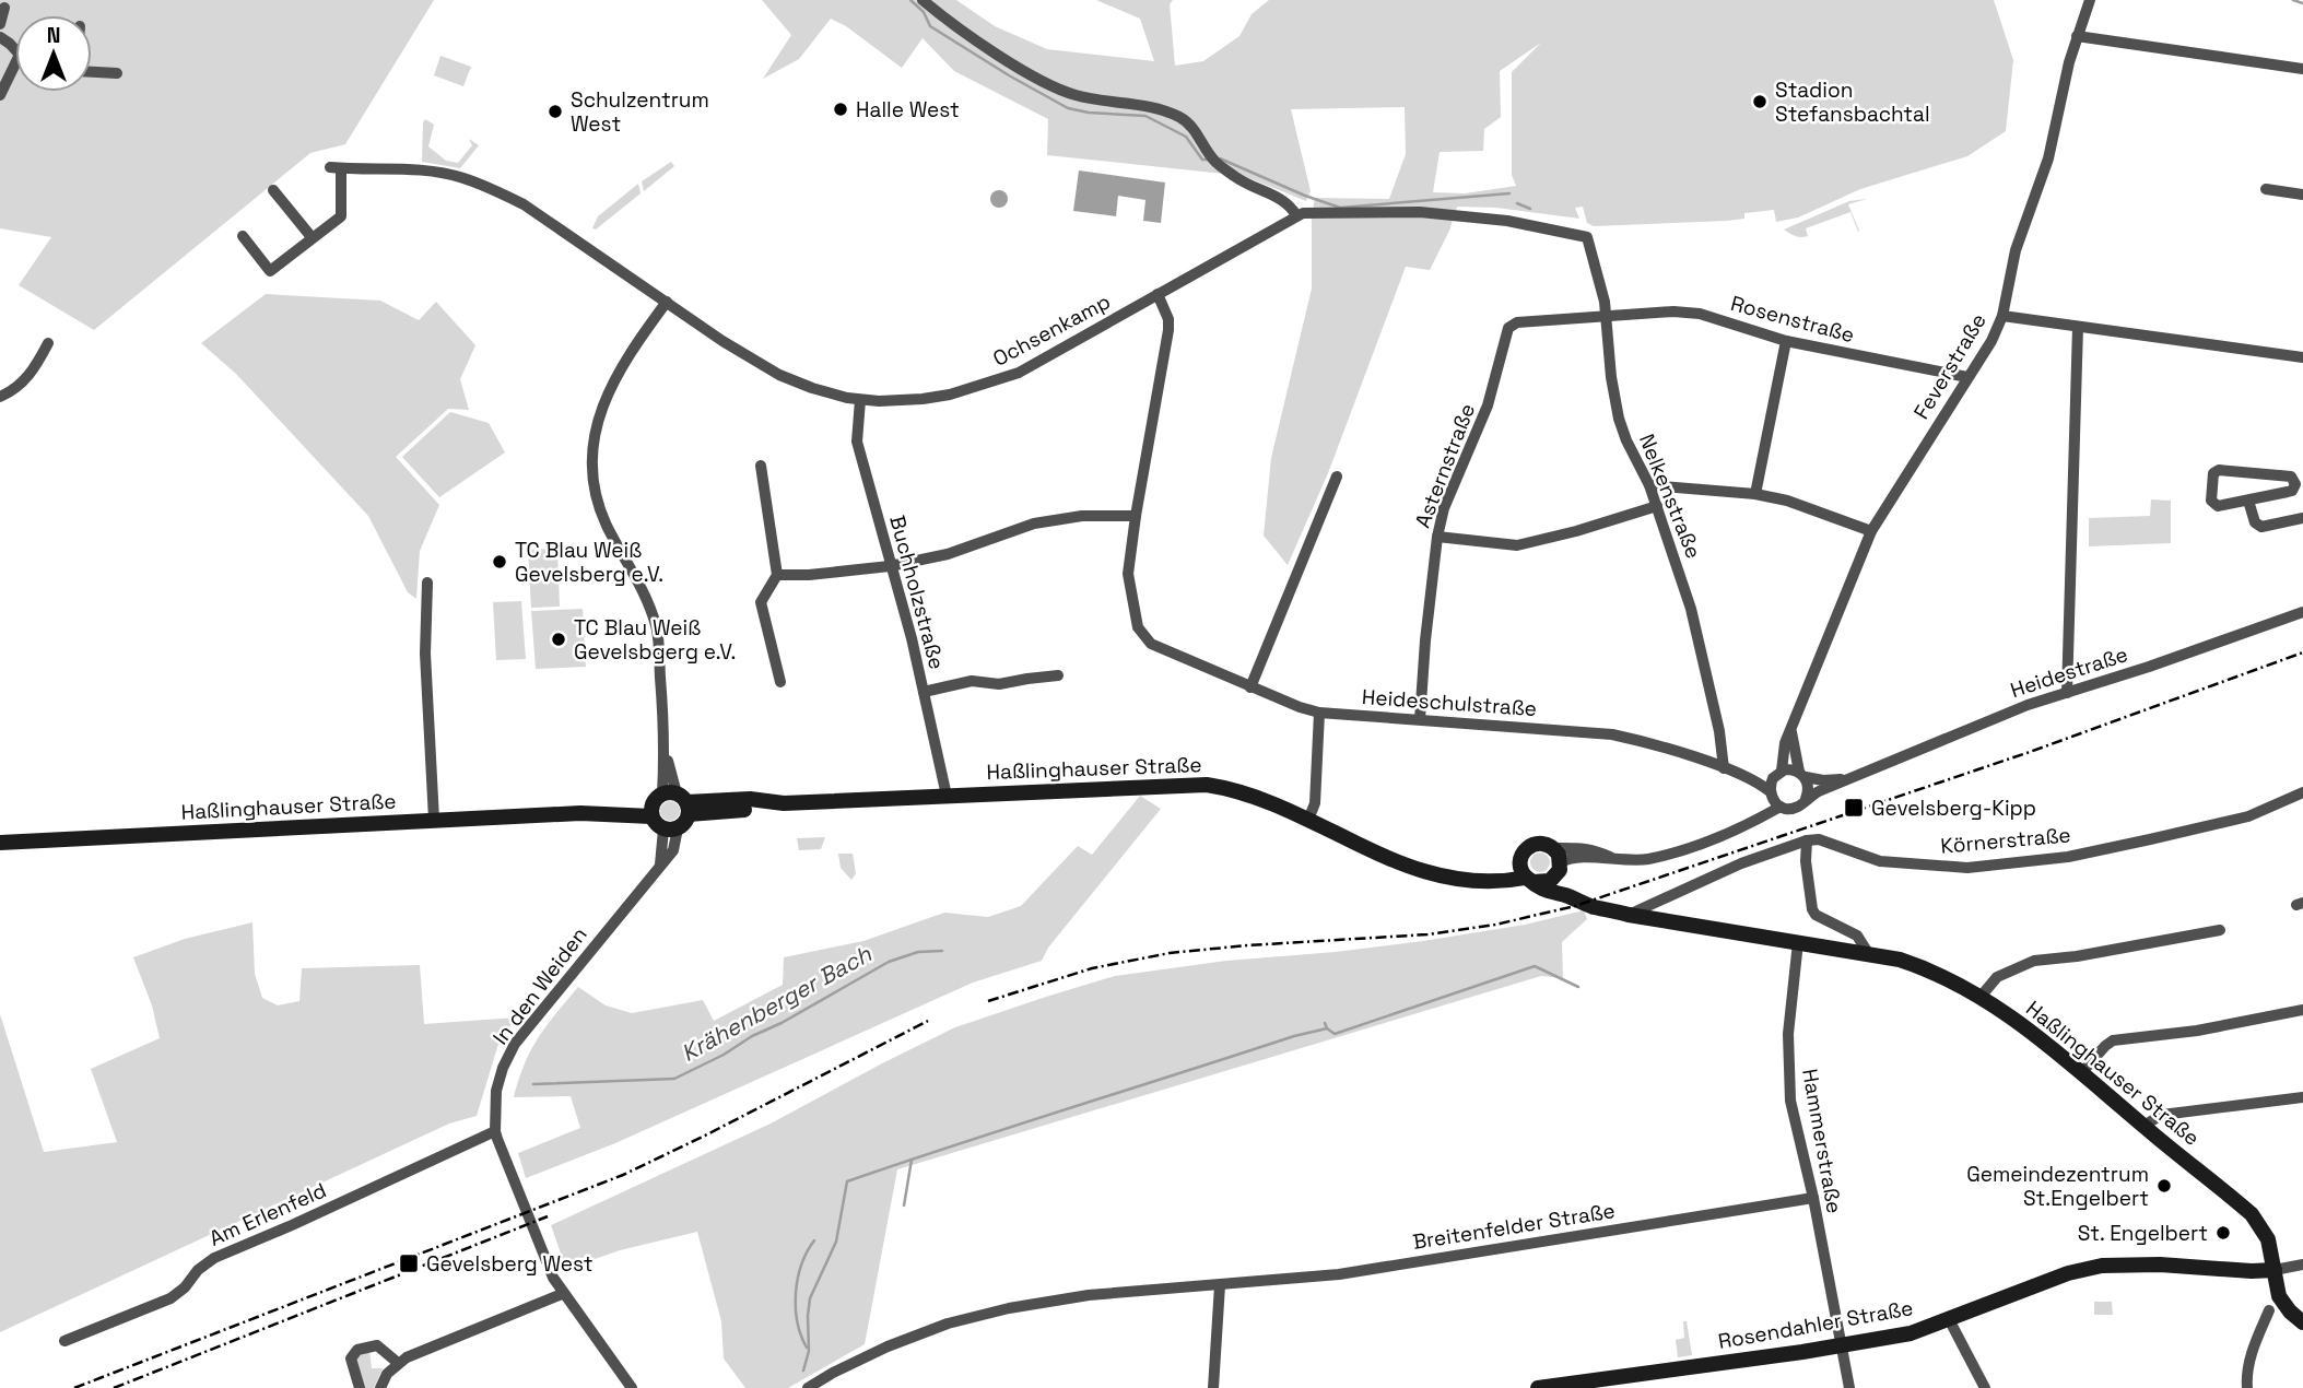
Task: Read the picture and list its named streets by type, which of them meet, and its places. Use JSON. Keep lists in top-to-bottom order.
{
  "streets": {
    "main road": ["Haßlinghauser Straße", "Rosendahler Straße"],
    "street": [
      "Rosenstraße",
      "Ochsenkamp",
      "Feverstraße",
      "Asternstraße",
      "Nelkenstraße",
      "Buchholzstraße",
      "Heidestraße",
      "Heideschulstraße",
      "Körnerstraße",
      "In den Weiden",
      "Hammerstraße",
      "Am Erlenfeld",
      "Breitenfelder Straße"
    ]
  },
  "crossings": [
    ["Rosenstraße", "Feverstraße"],
    ["Rosenstraße", "Asternstraße"],
    ["Rosenstraße", "Nelkenstraße"],
    ["Ochsenkamp", "Nelkenstraße"],
    ["Ochsenkamp", "Buchholzstraße"],
    ["Feverstraße", "Heidestraße"],
    ["Feverstraße", "Heideschulstraße"],
    ["Asternstraße", "Nelkenstraße"],
    ["Asternstraße", "Heideschulstraße"],
    ["Nelkenstraße", "Heideschulstraße"],
    ["Buchholzstraße", "Haßlinghauser Straße"],
    ["Heidestraße", "Heideschulstraße"],
    ["Haßlinghauser Straße", "Hammerstraße"],
    ["Haßlinghauser Straße", "Rosendahler Straße"],
    ["In den Weiden", "Am Erlenfeld"],
    ["Hammerstraße", "Breitenfelder Straße"],
    ["Hammerstraße", "Rosendahler Straße"]
  ],
  "water": ["Krähenberger Bach"],
  "places": {
    "other": [
      "Stadion Stefansbachtal",
      "Halle West",
      "Schulzentrum West",
      "TC Blau Weiß Gevelsberg e.V.",
      "TC Blau Weiß Gevelsbgerg e.V.",
      "Gemeindezentrum St.Engelbert",
      "St. Engelbert"
    ],
    "transit": ["Gevelsberg-Kipp", "Gevelsberg West"]
  },
  "north": "top"
}
